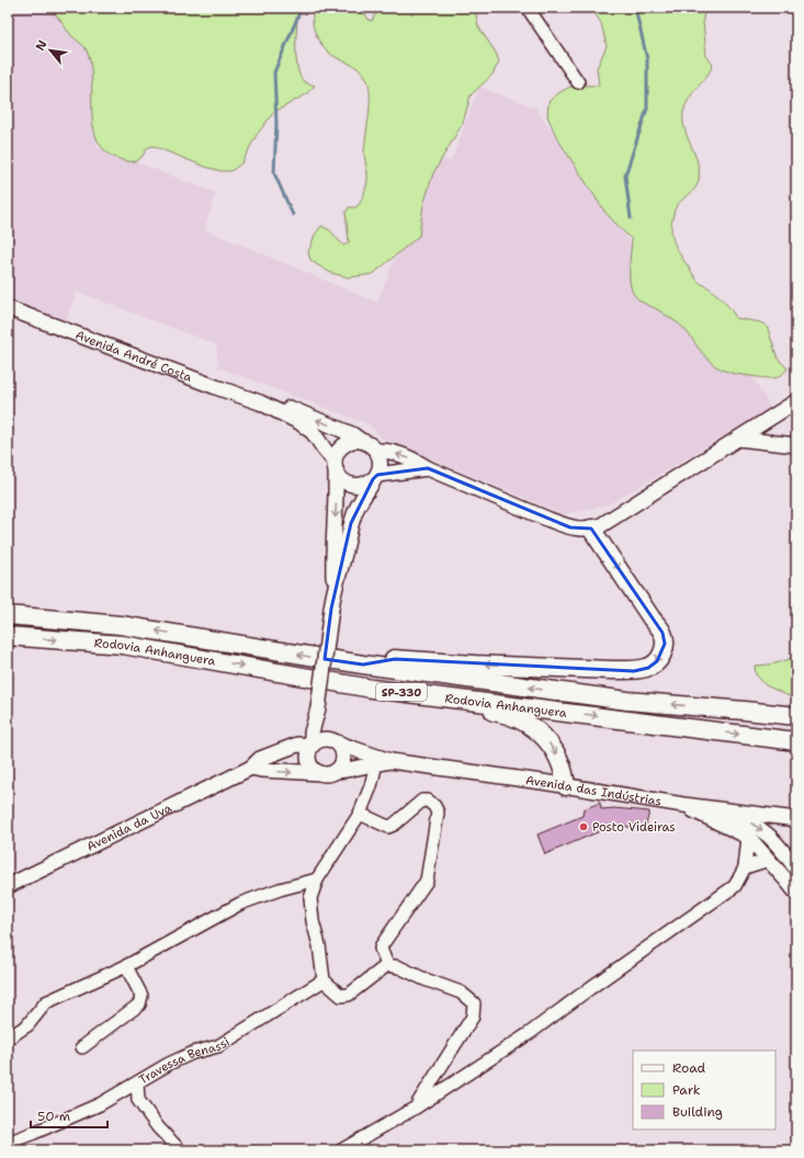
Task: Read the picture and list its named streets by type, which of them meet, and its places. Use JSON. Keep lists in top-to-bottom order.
{
  "streets": {
    "highway": ["Rodovia Anhanguera", "SP-330"],
    "main road": ["Avenida André Costa", "Avenida das Indústrias", "Avenida da Uva"],
    "street": ["Travessa Benassi"]
  },
  "crossings": [
    ["Avenida das Indústrias", "Avenida da Uva"]
  ],
  "places": ["Posto Videiras"],
  "legend": ["Road", "Park", "Building"],
  "scale_bar": "50 m",
  "north": "top left"
}
